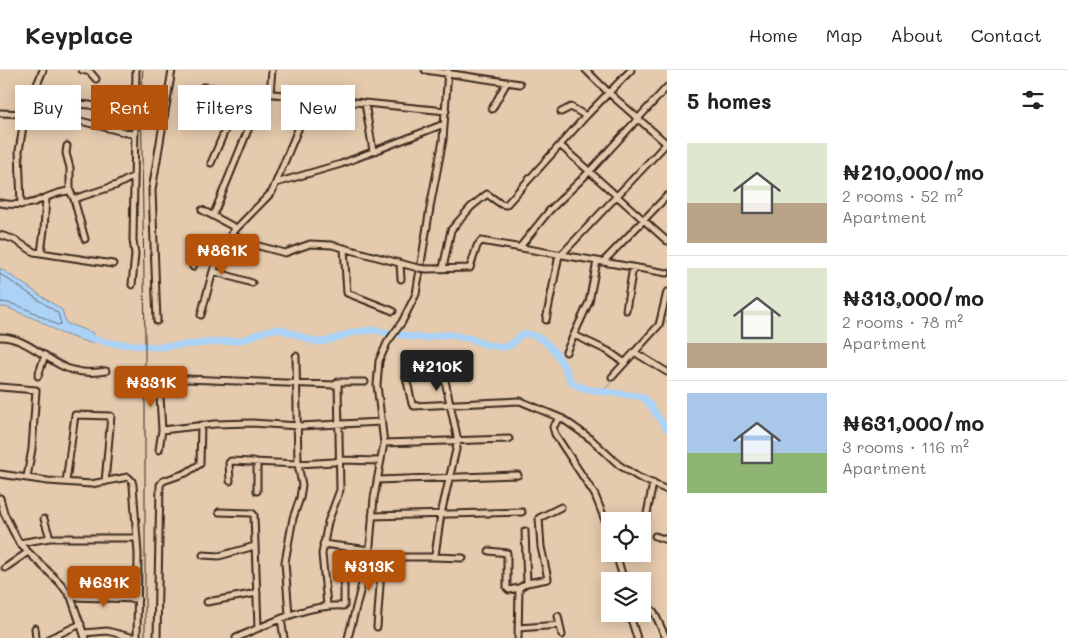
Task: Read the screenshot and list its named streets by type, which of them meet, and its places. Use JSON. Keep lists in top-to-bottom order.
{
  "page": {
    "header": "Keyplace",
    "nav": [
      "Home",
      "Map",
      "About",
      "Contact"
    ],
    "heading": "5 homes",
    "chip": [
      "Buy",
      "Rent",
      "Filters",
      "New"
    ],
    "list": [
      {
        "name": "₦210,000/mo",
        "note": "2 rooms · 52 m² · Apartment"
      },
      {
        "name": "₦313,000/mo",
        "note": "2 rooms · 78 m² · Apartment"
      },
      {
        "name": "₦631,000/mo",
        "note": "3 rooms · 116 m² · Apartment"
      }
    ],
    "price": [
      "₦861K",
      "₦210K",
      "₦331K",
      "₦313K",
      "₦631K"
    ]
  }
}
